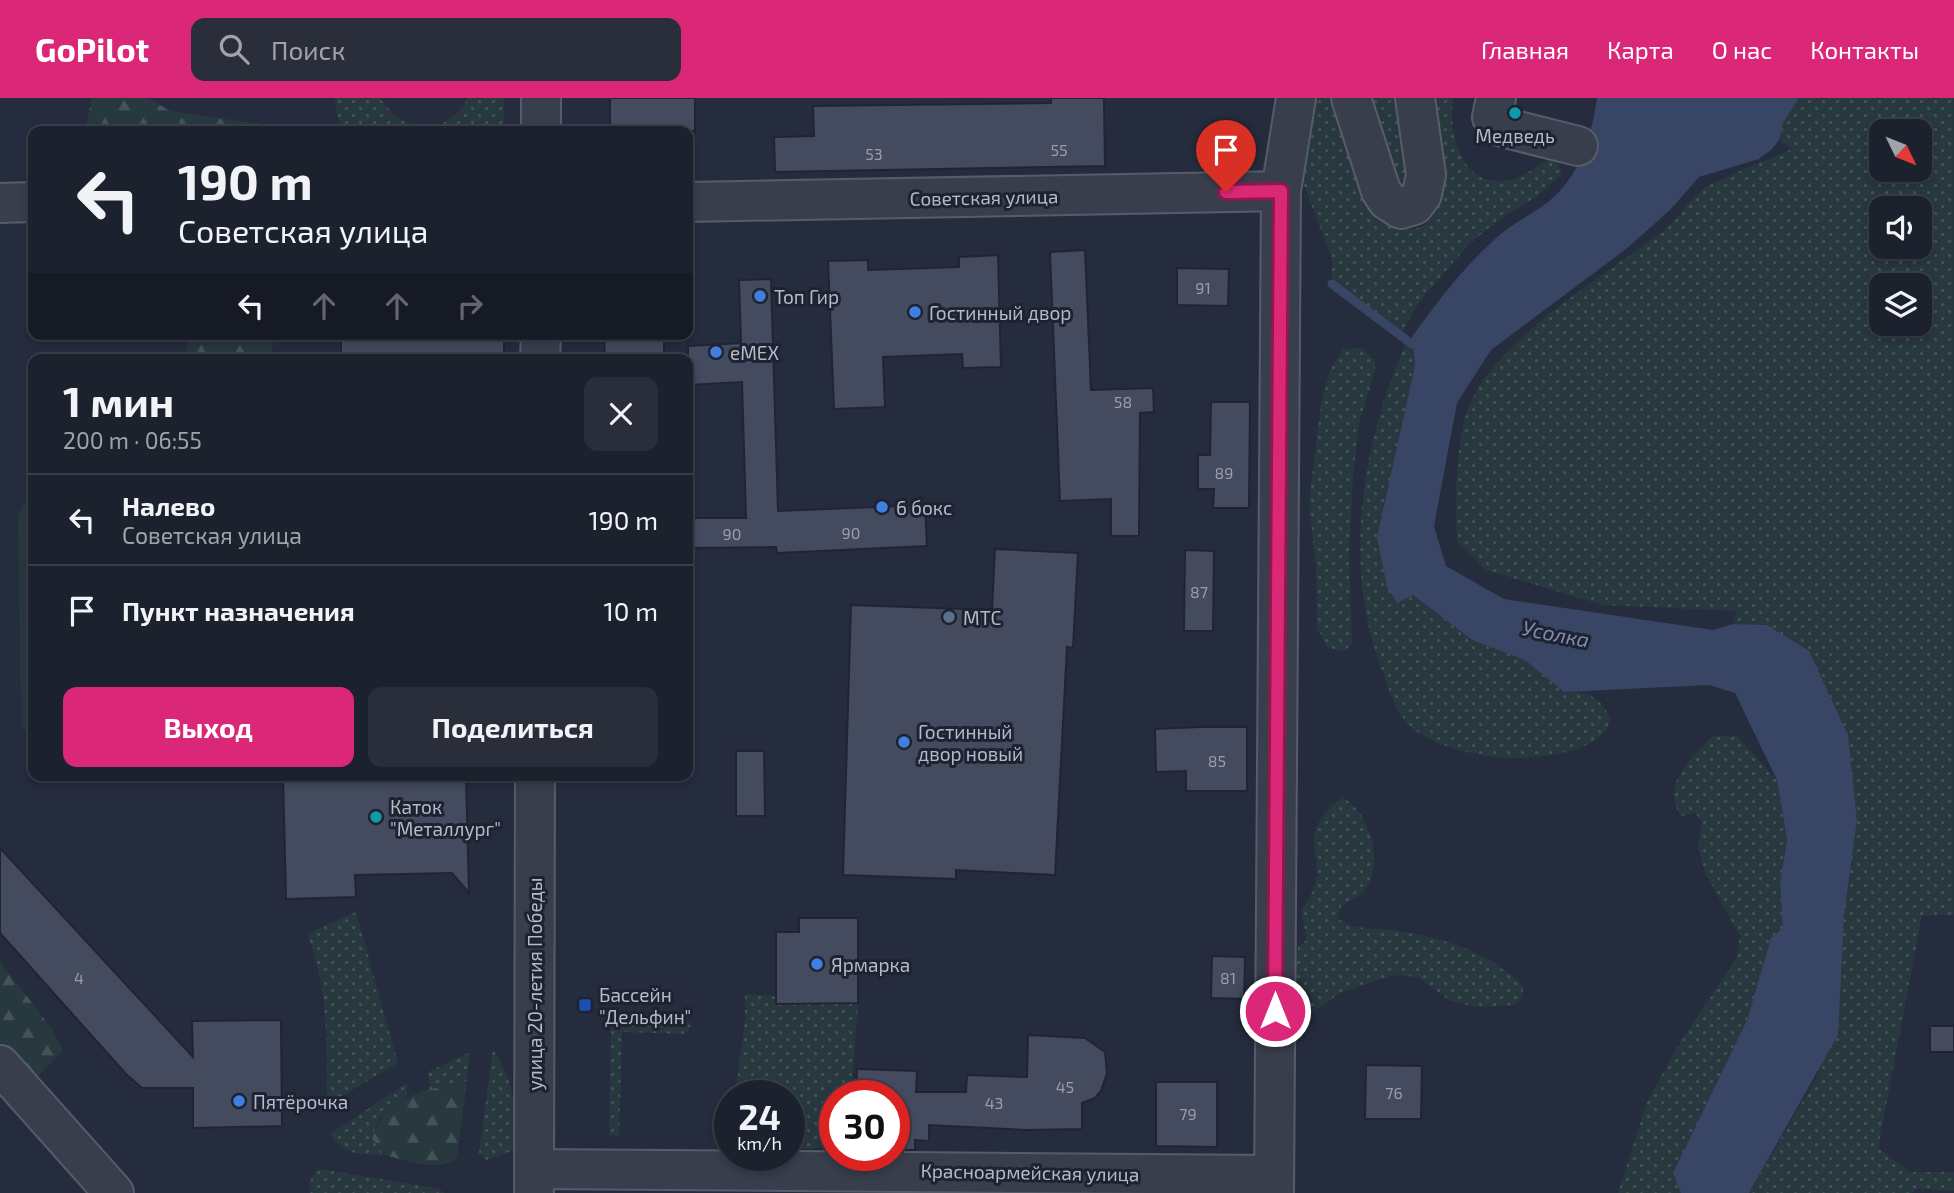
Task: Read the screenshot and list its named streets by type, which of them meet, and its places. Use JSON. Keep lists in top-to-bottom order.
{
  "streets": {
    "street": ["Советская улица", "улица 20-летия Победы", "Красноармейская улица"]
  },
  "crossings": [
    ["улица 20-летия Победы", "Красноармейская улица"]
  ],
  "water": ["Усолка"],
  "places": {
    "other": [
      "Медведь",
      "Топ Гир",
      "Гостинный двор",
      "eMEX",
      "6 бокс",
      "МТС",
      "Гостинный двор новый",
      "Каток \"Металлург\"",
      "Ярмарка",
      "Пятёрочка"
    ],
    "transit": ["Бассейн \"Дельфин\""]
  },
  "house_numbers": [
    "55",
    "53",
    "91",
    "58",
    "89",
    "90",
    "90",
    "87",
    "85",
    "4",
    "81",
    "45",
    "76",
    "43",
    "79"
  ],
  "north": "bottom right",
  "page": {
    "header": "GoPilot",
    "search": "Поиск",
    "nav": [
      "Главная",
      "Карта",
      "О нас",
      "Контакты"
    ],
    "turn": ["190 m", "Советская улица"],
    "heading": ["1 мин", "200 m · 06:55"],
    "list": [
      {
        "name": "Налево",
        "note": "Советская улица",
        "value": "190 m"
      },
      {
        "name": "Пункт назначения",
        "value": "10 m"
      }
    ],
    "buttons": ["Выход", "Поделиться"],
    "speed": "24 km/h",
    "limit": "30"
  }
}
